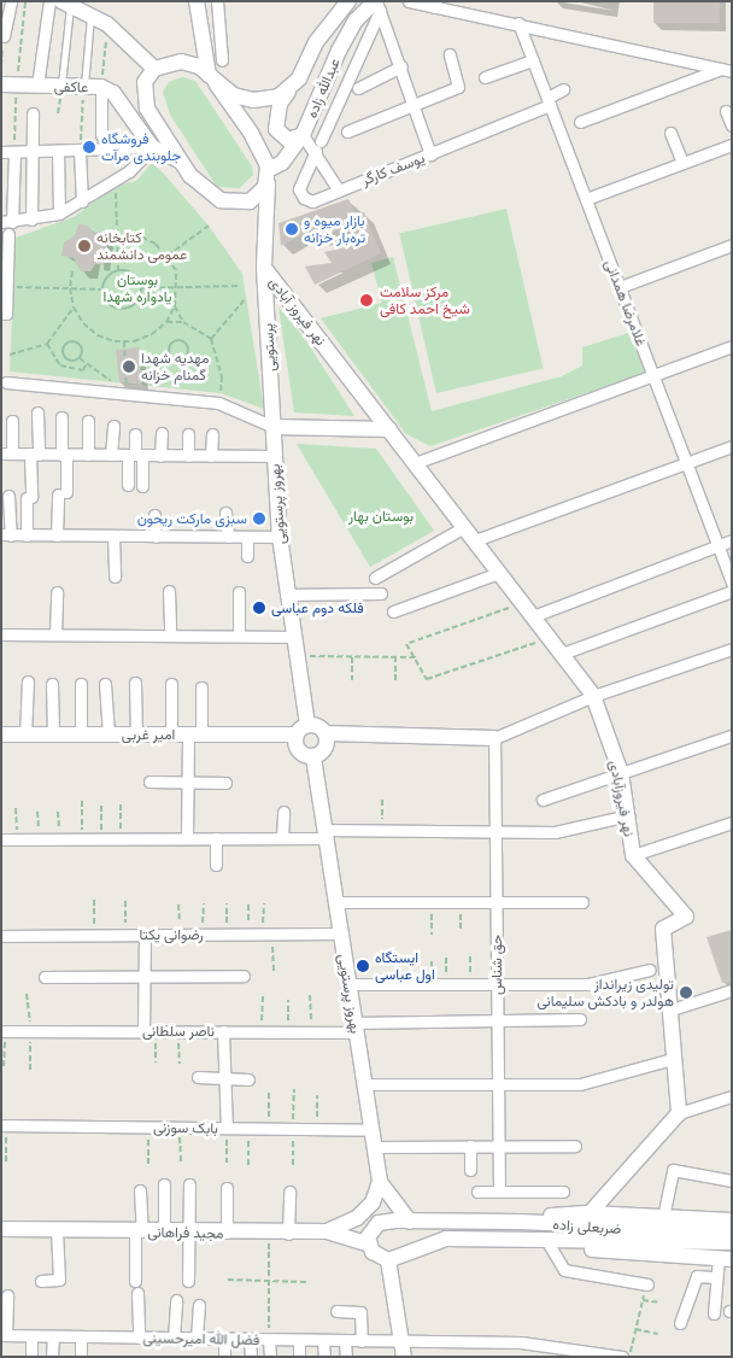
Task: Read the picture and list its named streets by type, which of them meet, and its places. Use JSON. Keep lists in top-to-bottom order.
{
  "streets": {
    "street": [
      "عاکفی",
      "عبدالله زاده",
      "یوسف کارگر",
      "غلامرضا همدانی",
      "نهر فیروز آبادی",
      "پرستویی",
      "بهروز پرستویی",
      "امیر غربی",
      "نهر فیروزآبادی",
      "رضوانی یکتا",
      "حق شناس",
      "ناصر سلطانی",
      "بابک سوزنی",
      "ضربعلی زاده",
      "مجید فراهانی",
      "فضل الله امیرحسینی"
    ]
  },
  "crossings": [
    ["عاکفی", "عبدالله زاده"],
    ["عبدالله زاده", "نهر فیروز آبادی"],
    ["یوسف کارگر", "غلامرضا همدانی"],
    ["نهر فیروز آبادی", "پرستویی"],
    ["نهر فیروز آبادی", "نهر فیروزآبادی"],
    ["پرستویی", "بهروز پرستویی"],
    ["بهروز پرستویی", "امیر غربی"],
    ["بهروز پرستویی", "رضوانی یکتا"],
    ["بهروز پرستویی", "ناصر سلطانی"],
    ["بهروز پرستویی", "بابک سوزنی"],
    ["بهروز پرستویی", "ضربعلی زاده"],
    ["حق شناس", "ناصر سلطانی"],
    ["ضربعلی زاده", "مجید فراهانی"]
  ],
  "parks": ["بوستان یادواره شهدا", "بوستان بهار"],
  "places": [
    "فروشگاه جلوبندی مرآت",
    "بازار میوه و تره‌بار خزانه",
    "کتابخانه عمومی دانشمند",
    "مرکز سلامت شیخ احمد کافی",
    "مهدیه شهدا گمنام خزانه",
    "سبزی مارکت ریحون",
    "فلکه دوم عباسی",
    "ایستگاه اول عباسی",
    "تولیدی زیرانداز هولدر و بادکش سلیمانی"
  ]
}
